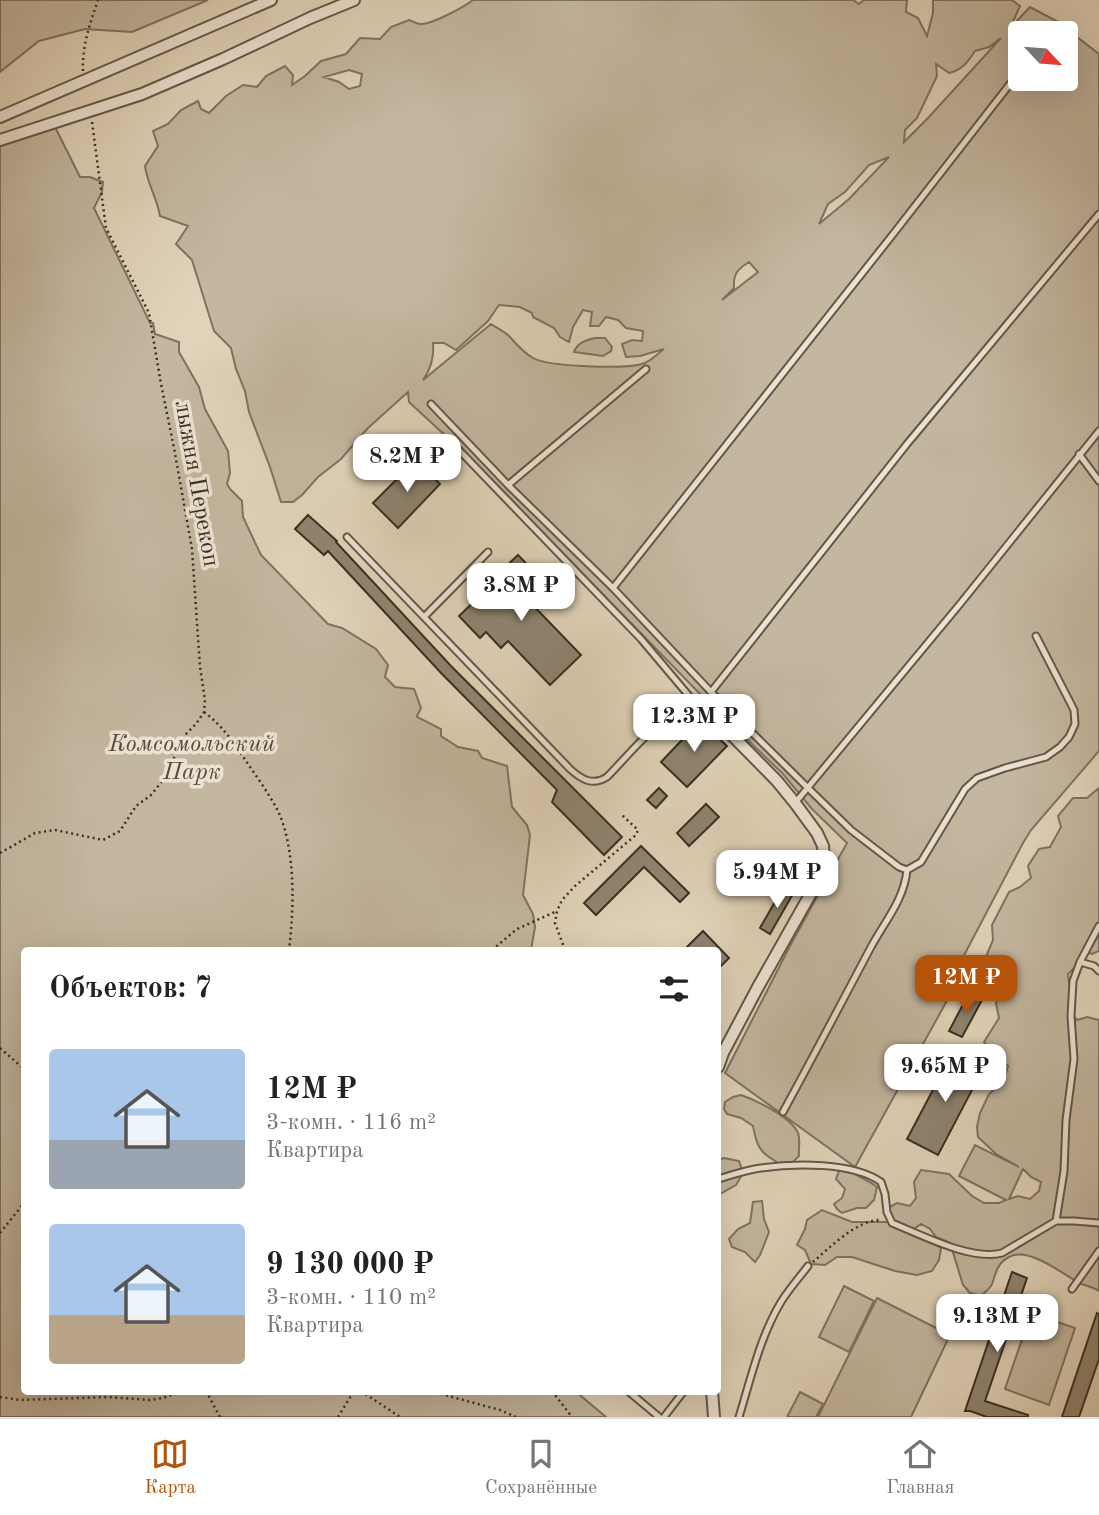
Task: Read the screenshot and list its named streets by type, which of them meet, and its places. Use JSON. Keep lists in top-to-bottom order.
{
  "streets": {
    "path": ["лыжня Перекоп"]
  },
  "parks": ["Комсомольский Парк"],
  "north": "bottom right",
  "page": {
    "price": [
      "8.2M ₽",
      "3.8M ₽",
      "12.3M ₽",
      "5.94M ₽",
      "12M ₽",
      "9.65M ₽",
      "9.13M ₽"
    ],
    "heading": "Объектов: 7",
    "list": [
      {
        "name": "12M ₽",
        "note": "3-комн. · 116 m² · Квартира"
      },
      {
        "name": "9 130 000 ₽",
        "note": "3-комн. · 110 m² · Квартира"
      }
    ],
    "tabs": ["Карта", "Сохранённые", "Главная"]
  }
}
